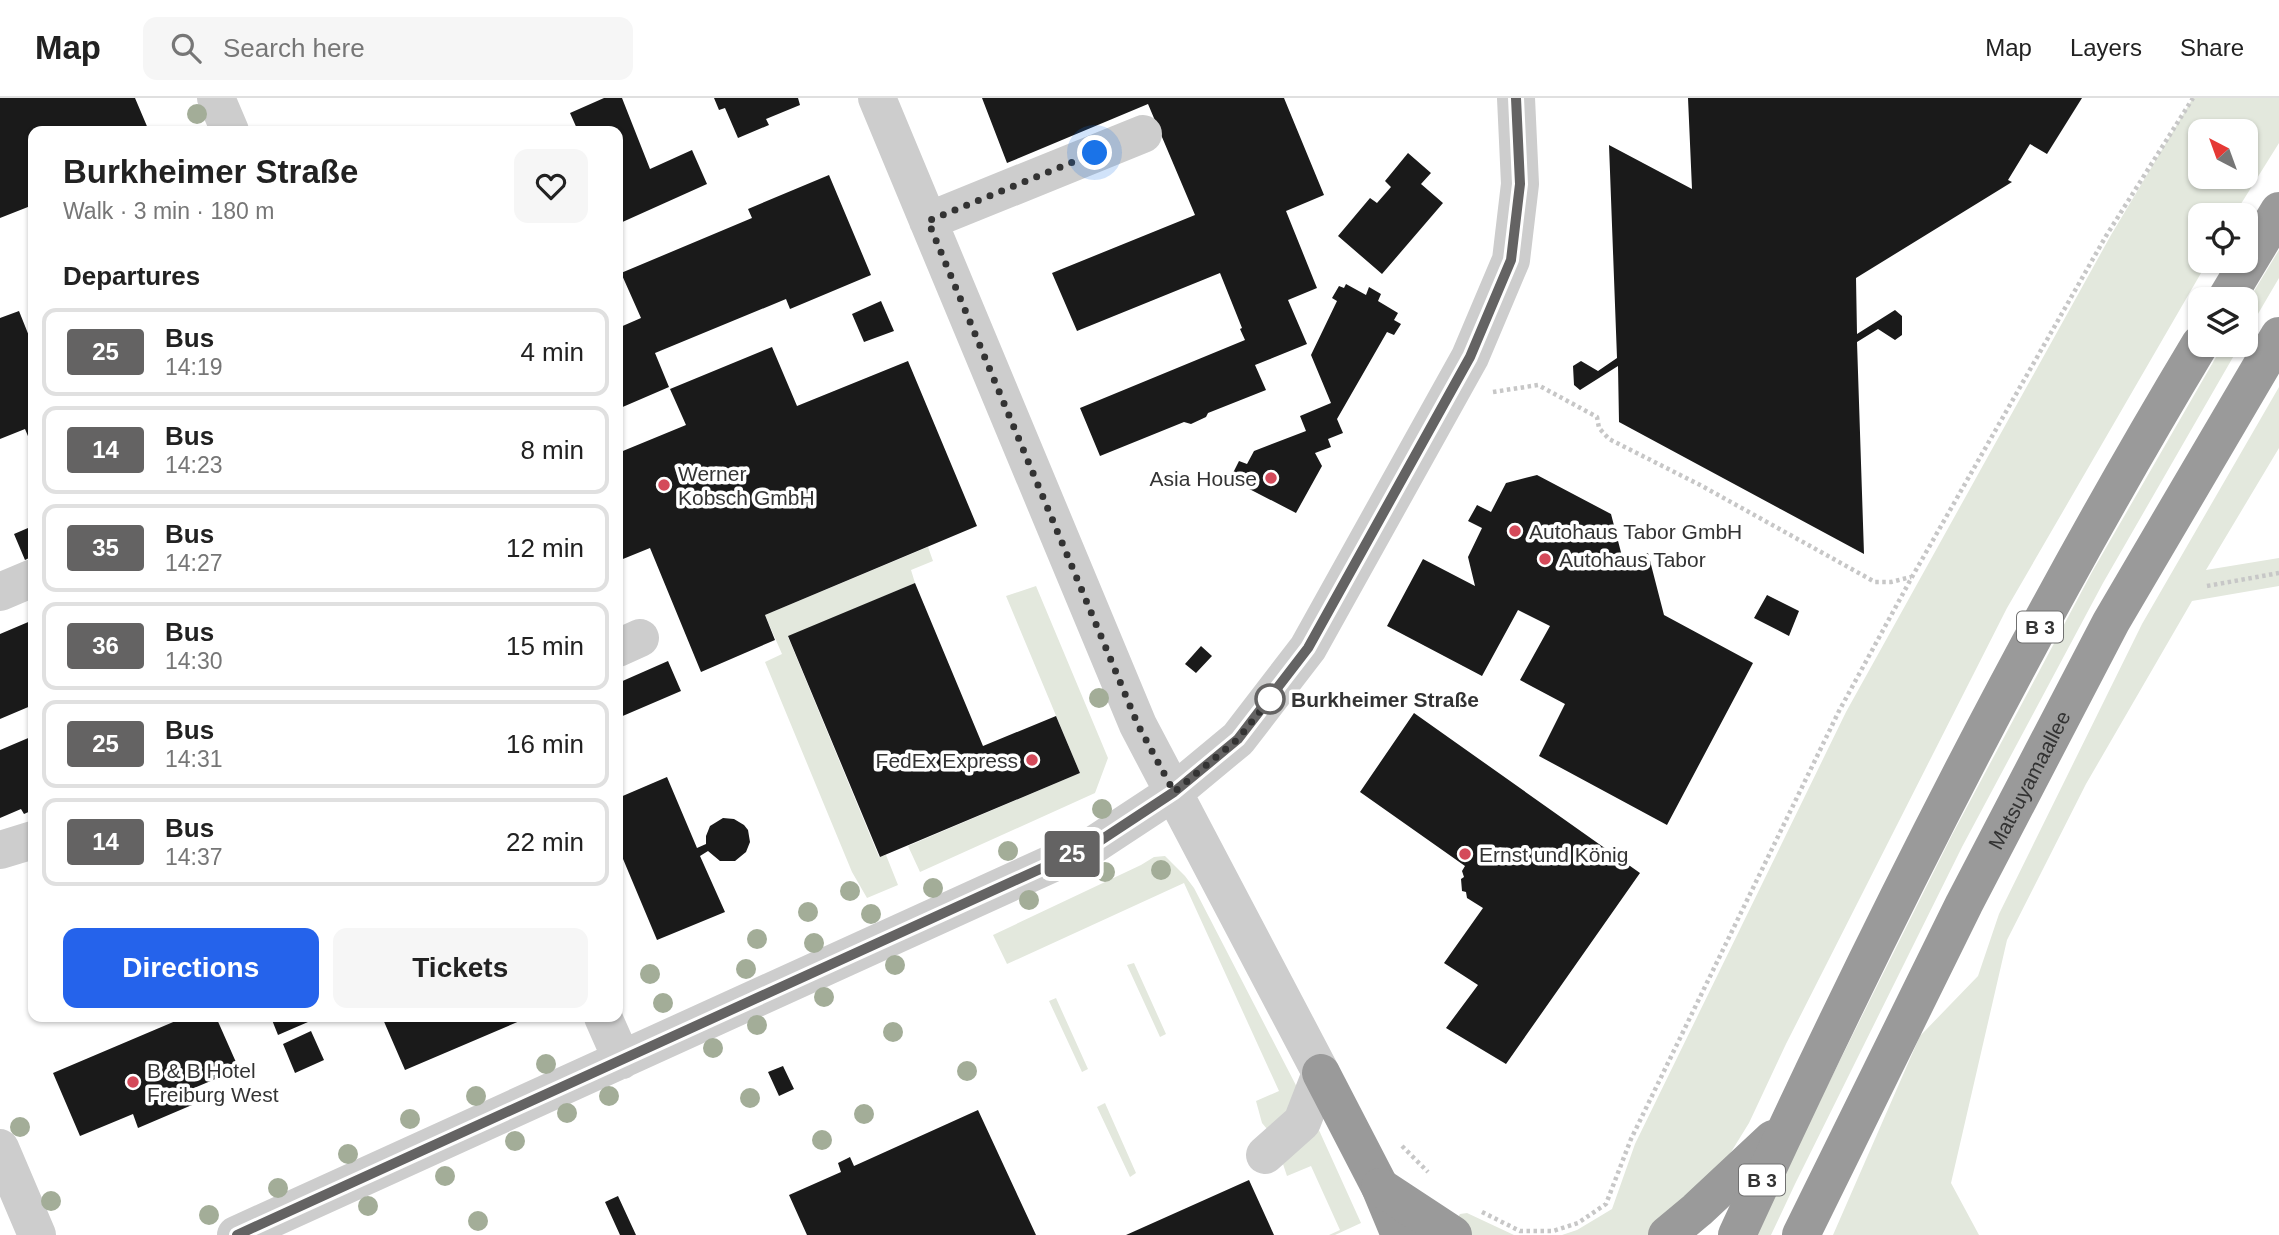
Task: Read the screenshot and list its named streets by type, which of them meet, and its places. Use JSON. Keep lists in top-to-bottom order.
{
  "streets": {
    "highway": ["B 3", "Matsuyamaallee"]
  },
  "places": [
    "Asia House",
    "Werner Kobsch GmbH",
    "Autohaus Tabor GmbH",
    "Autohaus Tabor",
    "Burkheimer Straße",
    "FedEx Express",
    "Ernst und König",
    "B & B Hotel Freiburg West"
  ],
  "lines": ["bus line 25"],
  "north": "top left",
  "page": {
    "header": "Map",
    "search": "Search here",
    "nav": ["Map", "Layers", "Share"],
    "on_map": "25",
    "heading": [
      ["Burkheimer Straße", "Walk · 3 min · 180 m"],
      "Departures"
    ],
    "list": [
      {
        "mark": "25",
        "name": "Bus",
        "note": "14:19",
        "value": "4 min"
      },
      {
        "mark": "14",
        "name": "Bus",
        "note": "14:23",
        "value": "8 min"
      },
      {
        "mark": "35",
        "name": "Bus",
        "note": "14:27",
        "value": "12 min"
      },
      {
        "mark": "36",
        "name": "Bus",
        "note": "14:30",
        "value": "15 min"
      },
      {
        "mark": "25",
        "name": "Bus",
        "note": "14:31",
        "value": "16 min"
      },
      {
        "mark": "14",
        "name": "Bus",
        "note": "14:37",
        "value": "22 min"
      }
    ],
    "buttons": ["Directions", "Tickets"]
  }
}
